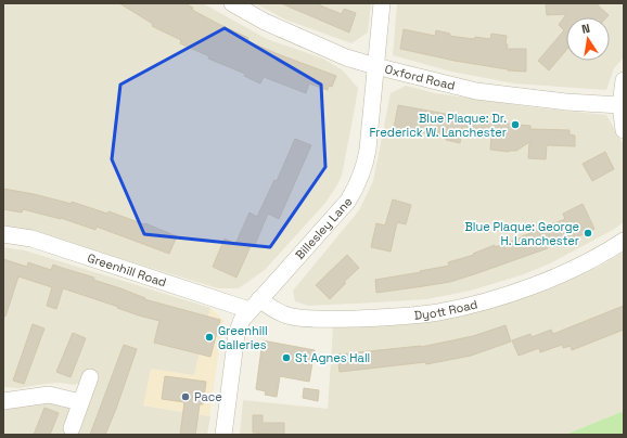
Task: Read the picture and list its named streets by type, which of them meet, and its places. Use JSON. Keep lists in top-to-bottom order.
{
  "streets": {
    "street": [
      "Oxford Road",
      "Billesley Lane",
      "Greenhill Road",
      "Dyott Road"
    ]
  },
  "crossings": [
    ["Oxford Road", "Billesley Lane"],
    ["Billesley Lane", "Greenhill Road"],
    ["Billesley Lane", "Dyott Road"],
    ["Greenhill Road", "Dyott Road"]
  ],
  "places": [
    "Blue Plaque: Dr. Frederick W. Lanchester",
    "Blue Plaque: George H. Lanchester",
    "Greenhill Galleries",
    "St Agnes Hall",
    "Pace"
  ],
  "north": "top"
}
